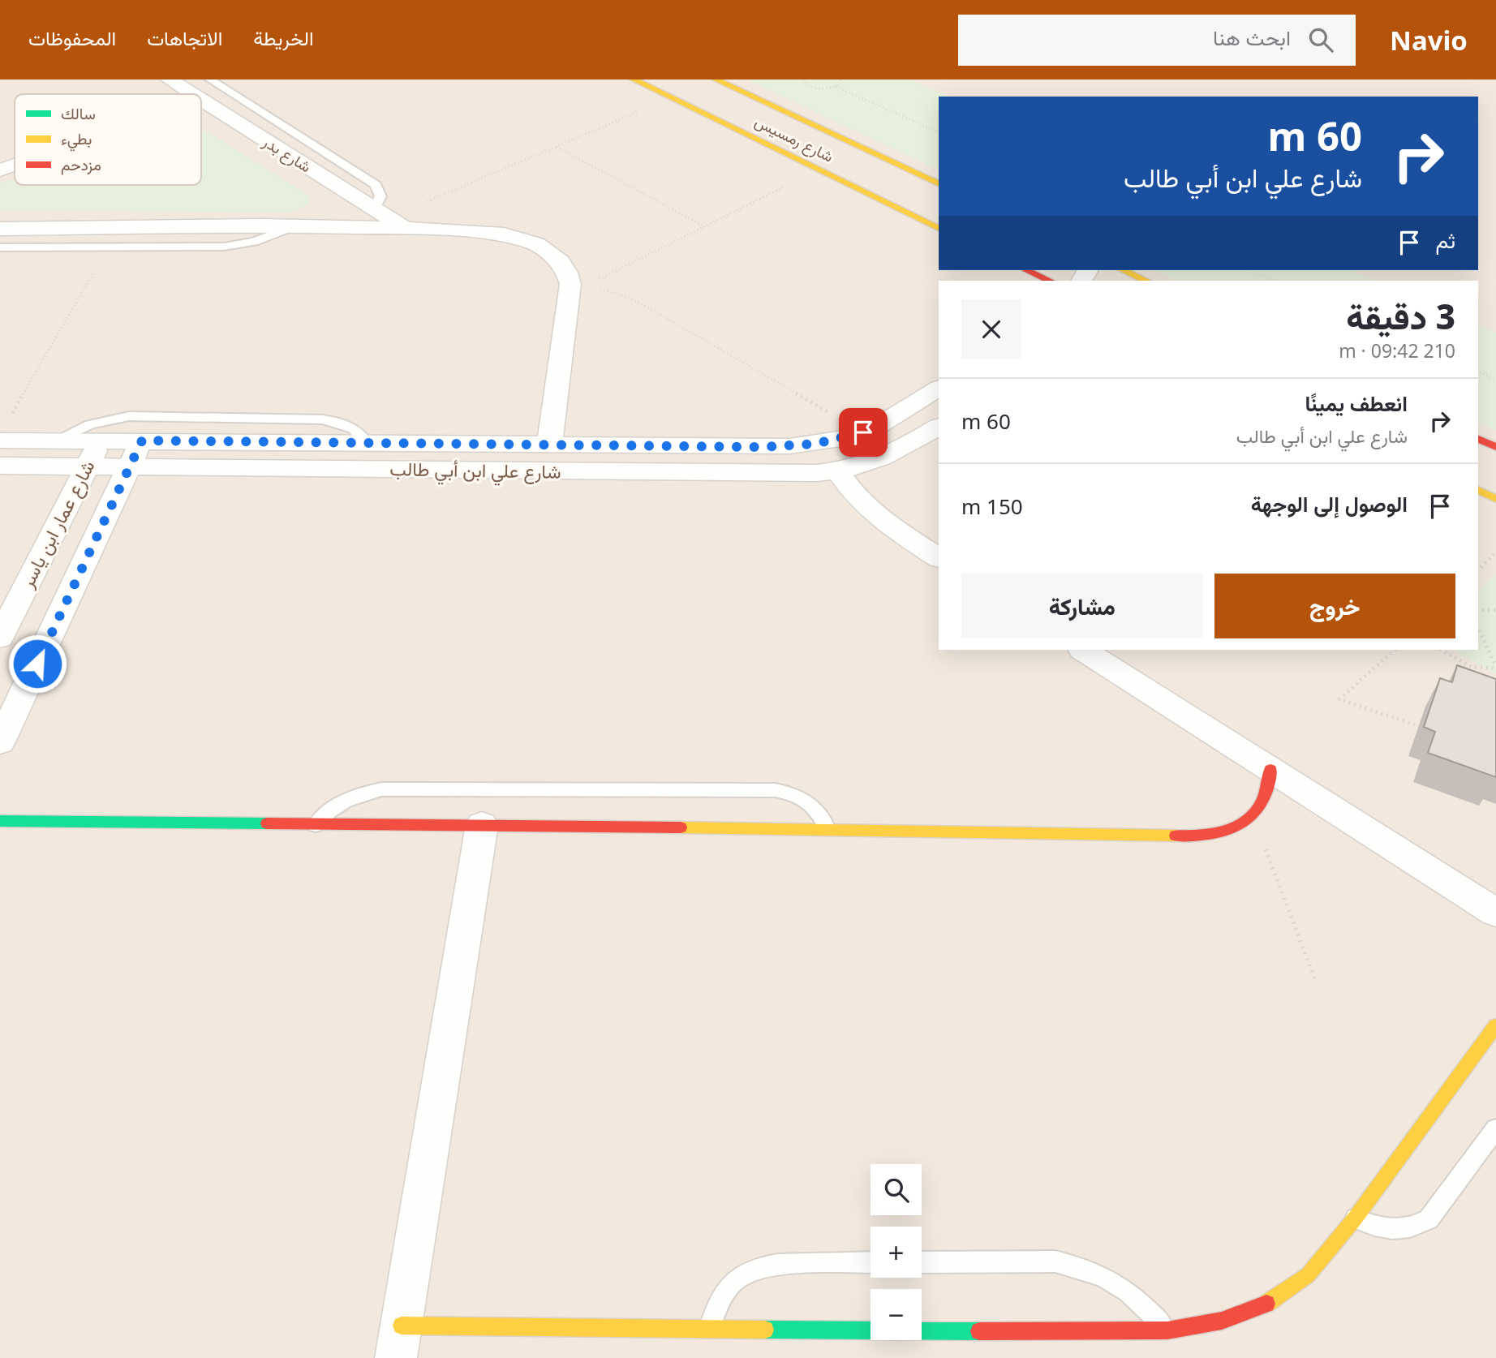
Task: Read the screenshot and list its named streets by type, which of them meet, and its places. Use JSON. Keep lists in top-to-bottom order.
{
  "streets": {
    "street": [
      "شارع رمسيس",
      "شارع بدر",
      "شارع علي ابن أبي طالب",
      "شارع عمار ابن ياسر"
    ]
  },
  "crossings": [
    ["شارع علي ابن أبي طالب", "شارع عمار ابن ياسر"]
  ],
  "legend": ["سالك", "بطيء", "مزدحم"],
  "page": {
    "header": "Navio",
    "search": "ابحث هنا",
    "nav": ["الخريطة", "الاتجاهات", "المحفوظات"],
    "turn": ["60 m", "شارع علي ابن أبي طالب"],
    "then": "ثم",
    "heading": ["3 دقيقة", "210 m · 09:42"],
    "list": [
      {
        "name": "انعطف يمينًا",
        "note": "شارع علي ابن أبي طالب",
        "value": "60 m"
      },
      {
        "name": "الوصول إلى الوجهة",
        "value": "150 m"
      }
    ],
    "buttons": ["خروج", "مشاركة"],
    "map_buttons": ["+", "−"]
  }
}
